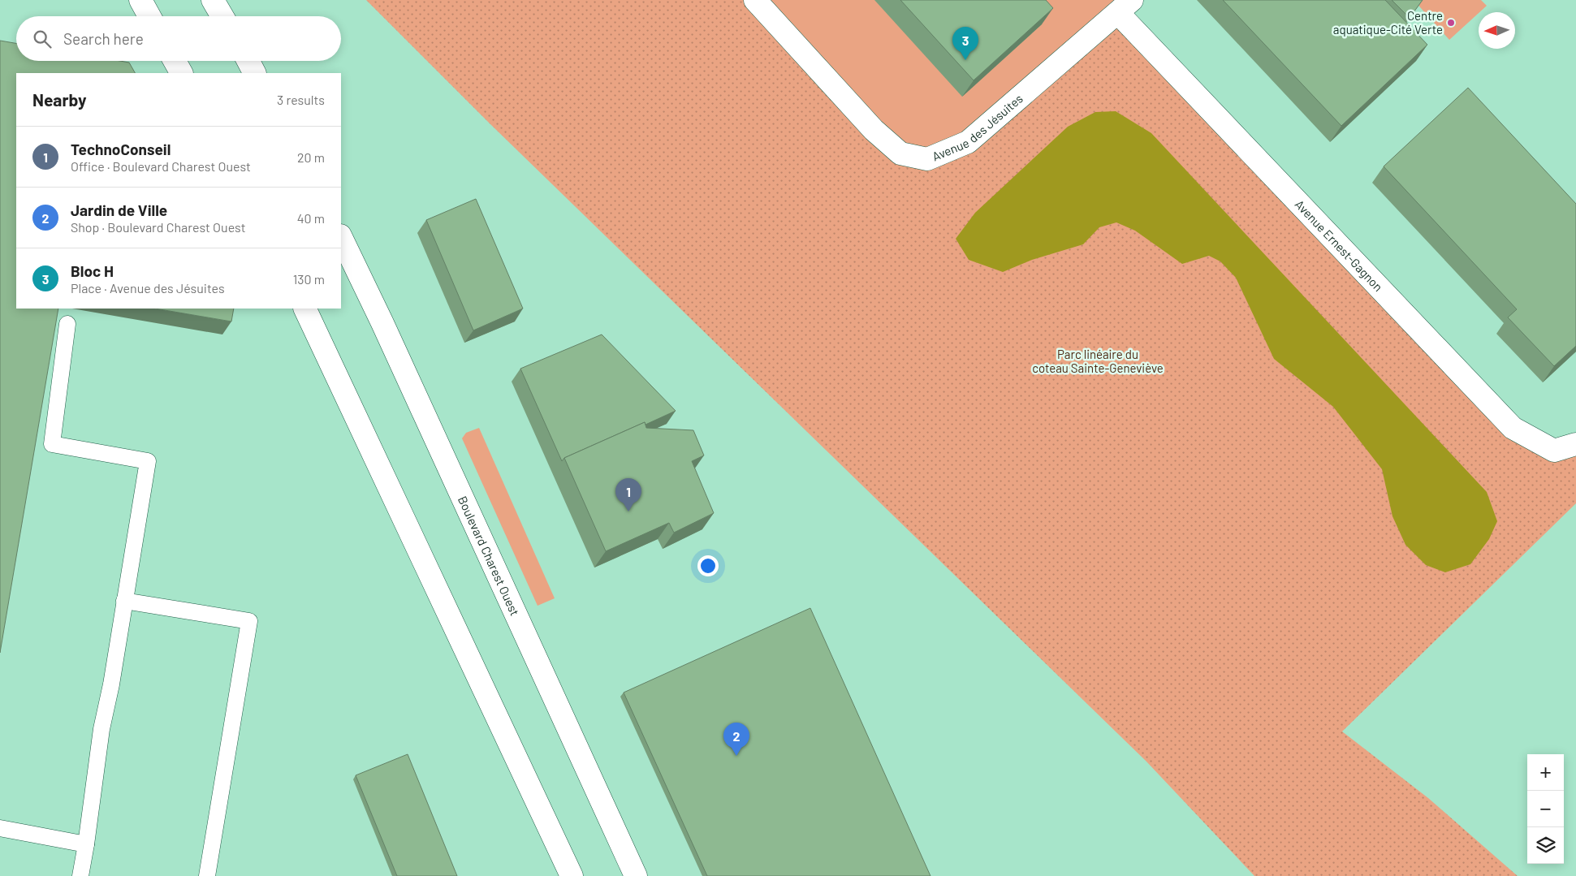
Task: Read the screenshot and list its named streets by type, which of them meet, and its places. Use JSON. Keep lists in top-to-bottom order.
{
  "streets": {
    "main road": ["Avenue des Jésuites", "Avenue Ernest-Gagnon", "Boulevard Charest Ouest"]
  },
  "crossings": [
    ["Avenue des Jésuites", "Avenue Ernest-Gagnon"]
  ],
  "parks": ["Parc linéaire du coteau Sainte-Geneviève"],
  "places": ["Centre aquatique-Cité Verte"],
  "north": "left",
  "page": {
    "search": "Search here",
    "pins": ["3", "1", "2"],
    "heading": ["Nearby", "3 results"],
    "list": [
      {
        "mark": "1",
        "name": "TechnoConseil",
        "note": "Office · Boulevard Charest Ouest",
        "value": "20 m"
      },
      {
        "mark": "2",
        "name": "Jardin de Ville",
        "note": "Shop · Boulevard Charest Ouest",
        "value": "40 m"
      },
      {
        "mark": "3",
        "name": "Bloc H",
        "note": "Place · Avenue des Jésuites",
        "value": "130 m"
      }
    ],
    "map_buttons": ["+", "−"]
  }
}
